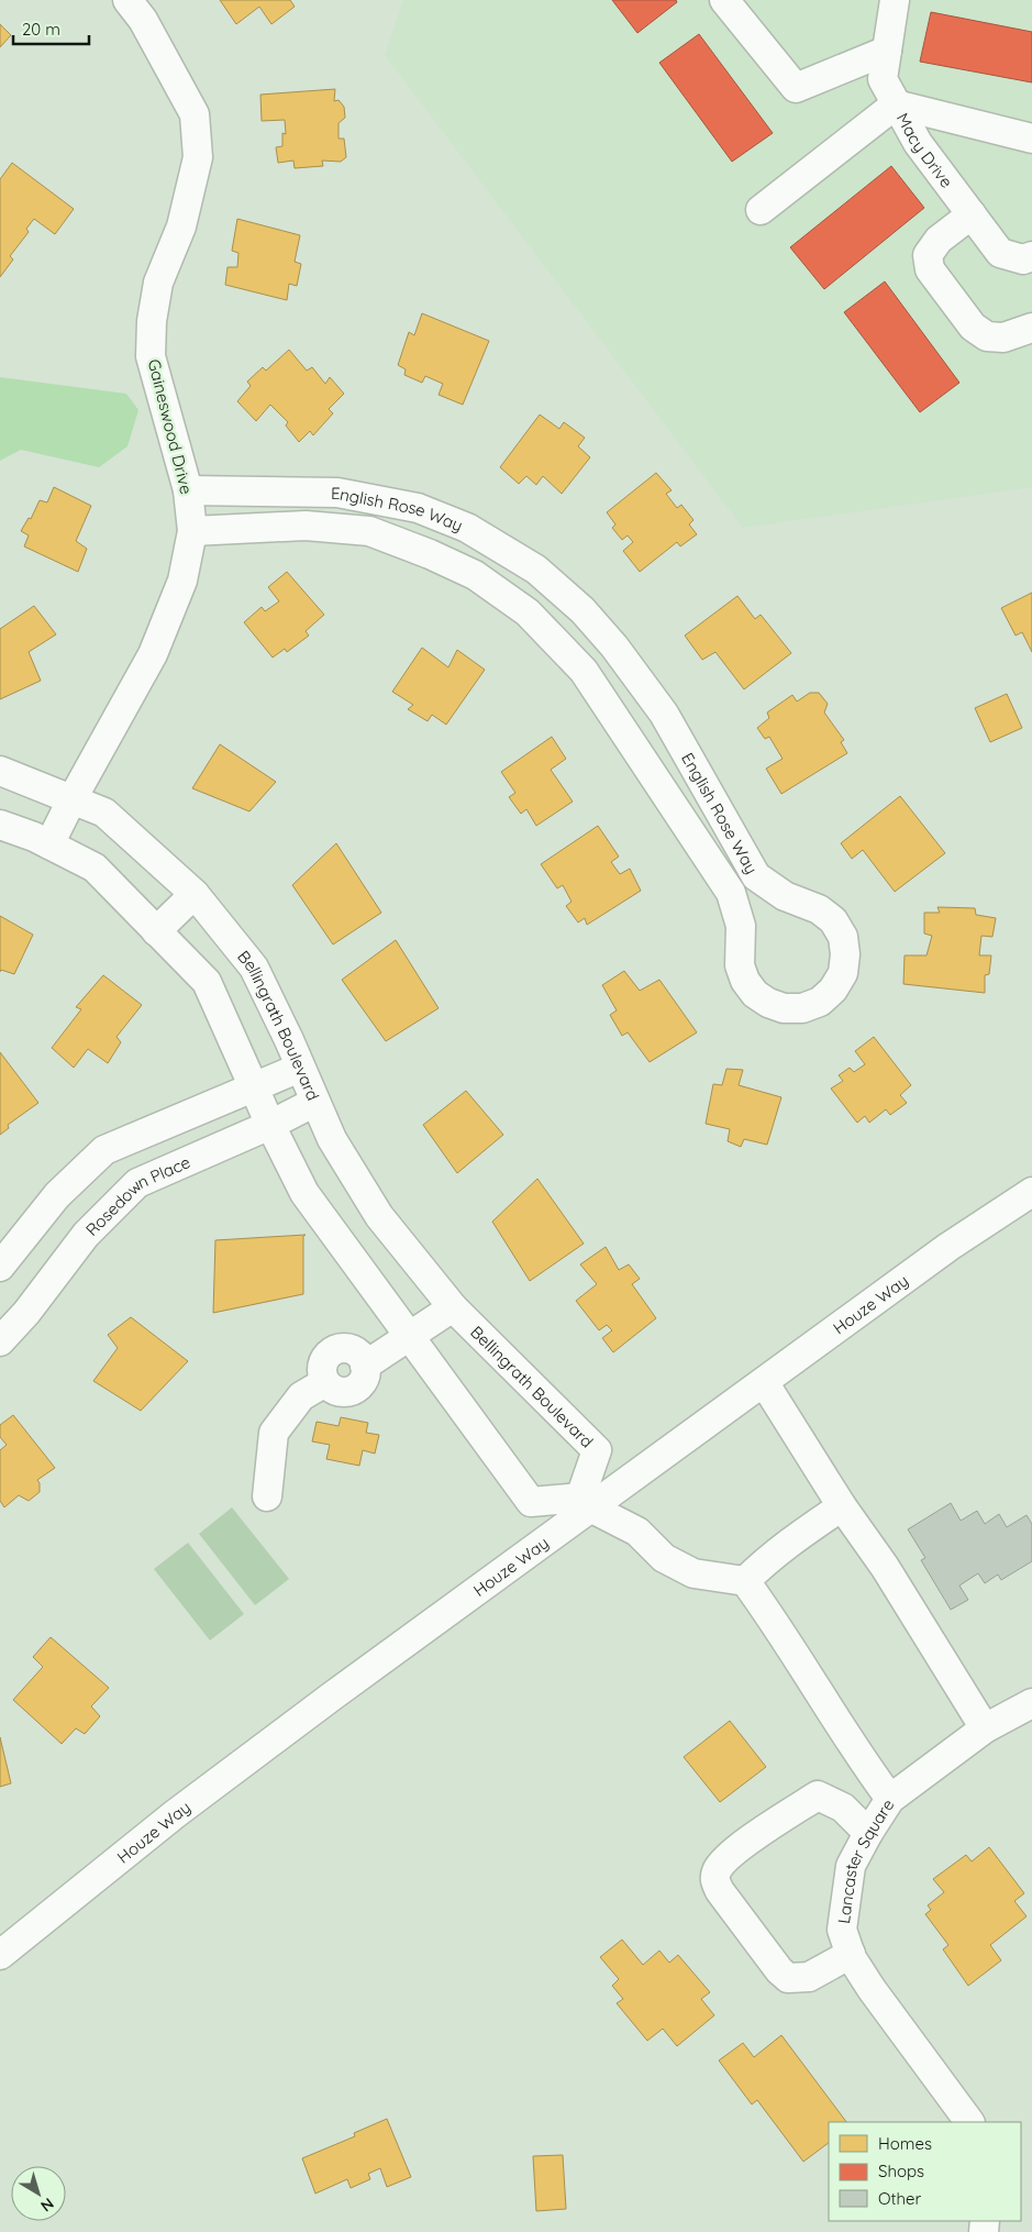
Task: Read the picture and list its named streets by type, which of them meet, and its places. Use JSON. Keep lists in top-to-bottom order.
{
  "streets": {
    "street": [
      "Macy Drive",
      "Gaineswood Drive",
      "English Rose Way",
      "Bellingrath Boulevard",
      "Rosedown Place",
      "Houze Way",
      "Lancaster Square"
    ]
  },
  "crossings": [
    ["Gaineswood Drive", "English Rose Way"],
    ["Gaineswood Drive", "Bellingrath Boulevard"],
    ["Bellingrath Boulevard", "Rosedown Place"],
    ["Bellingrath Boulevard", "Houze Way"]
  ],
  "legend": ["Homes", "Shops", "Other"],
  "scale_bar": "20 m",
  "north": "bottom right"
}
